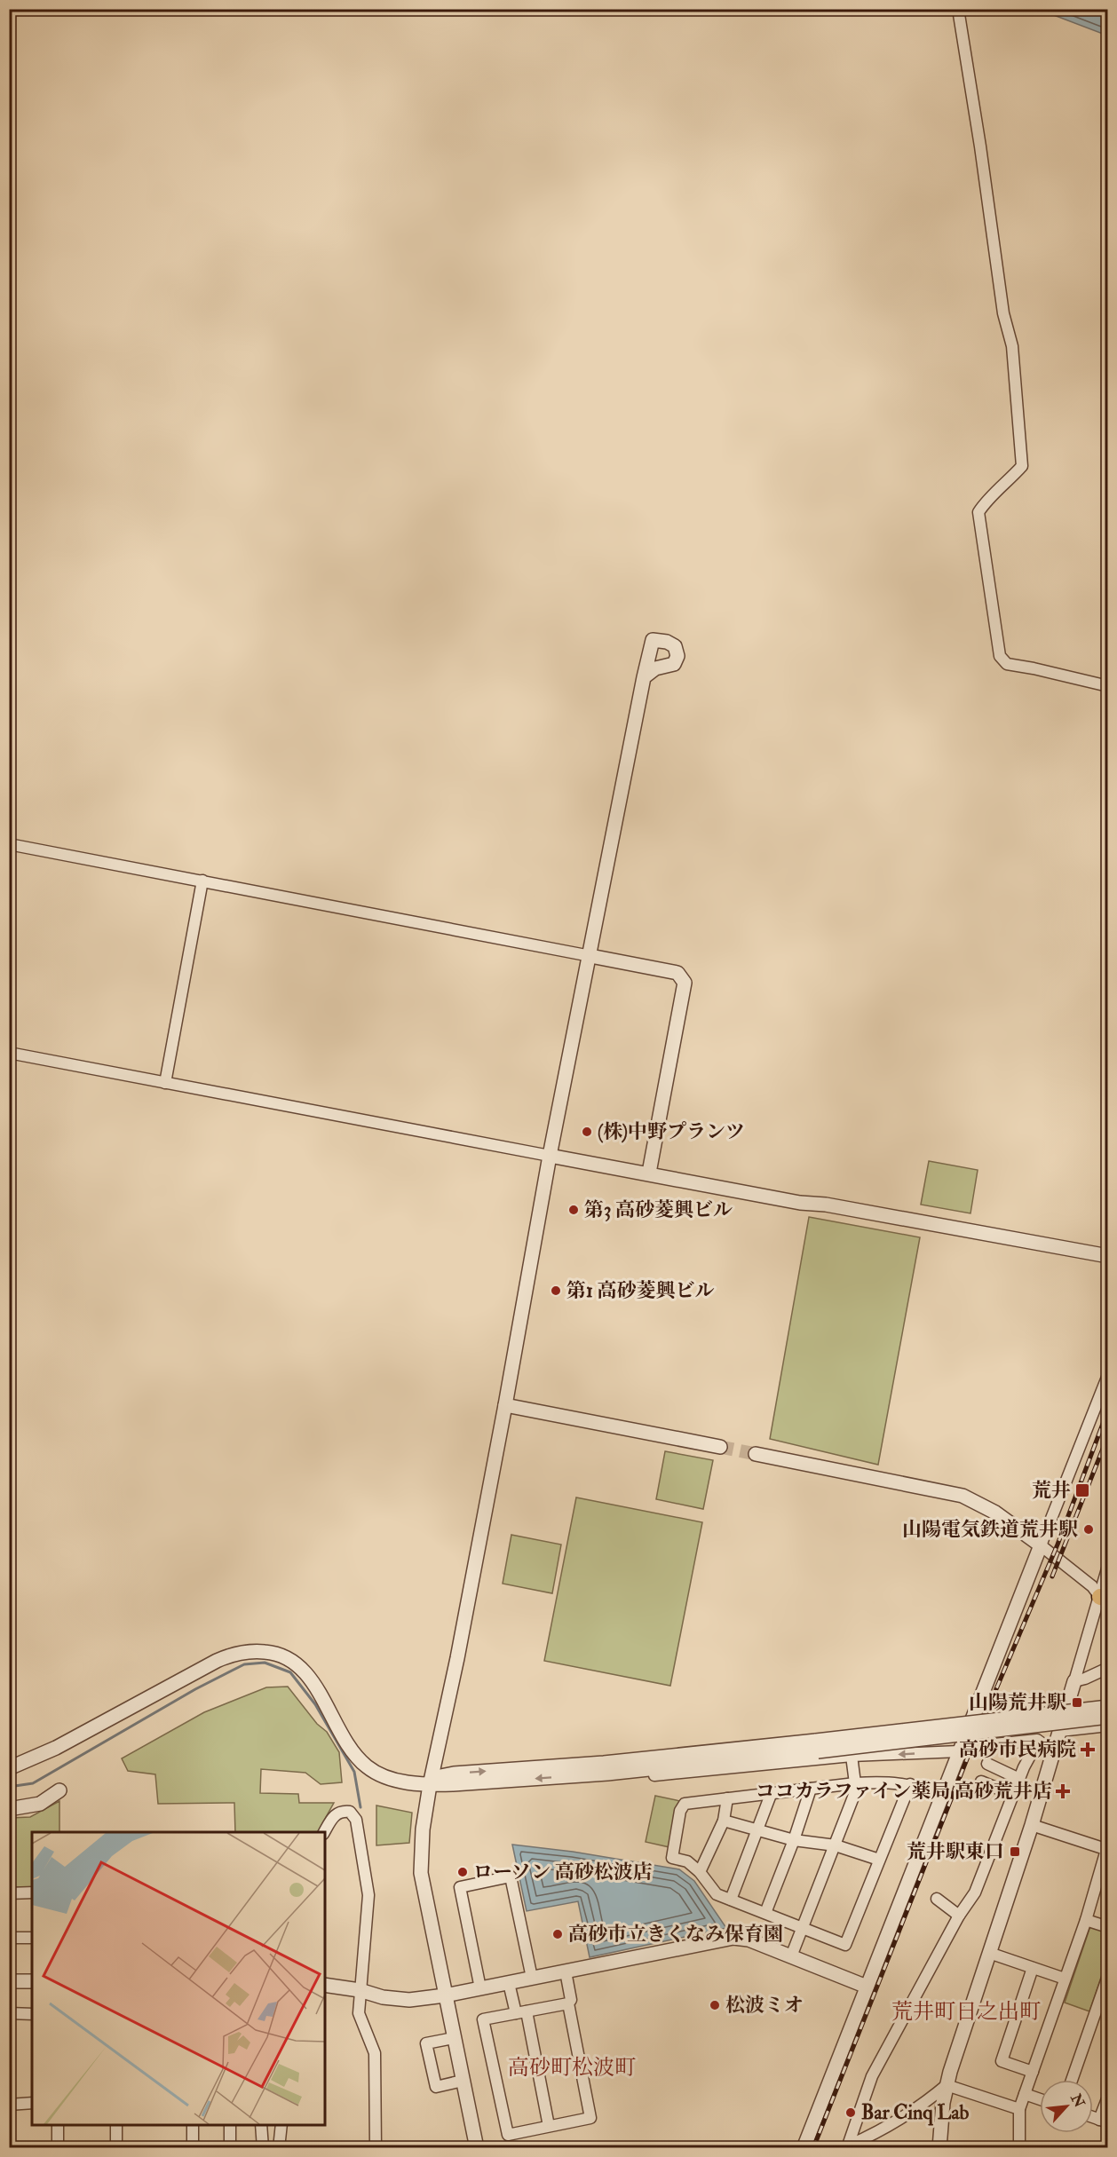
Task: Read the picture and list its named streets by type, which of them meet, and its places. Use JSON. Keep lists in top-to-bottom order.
{
  "districts": ["荒井町日之出町", "高砂町松波町"],
  "places": {
    "other": [
      "(株)中野プランツ",
      "第3 高砂菱興ビル",
      "第1 高砂菱興ビル",
      "山陽電気鉄道荒井駅",
      "ローソン 高砂松波店",
      "高砂市立きくなみ保育園",
      "松波ミオ",
      "Bar Cinq Lab"
    ],
    "transit": ["荒井", "山陽荒井駅", "荒井駅東口"],
    "health": ["高砂市民病院", "ココカラファイン薬局 高砂荒井店"]
  },
  "north": "top right"
}
